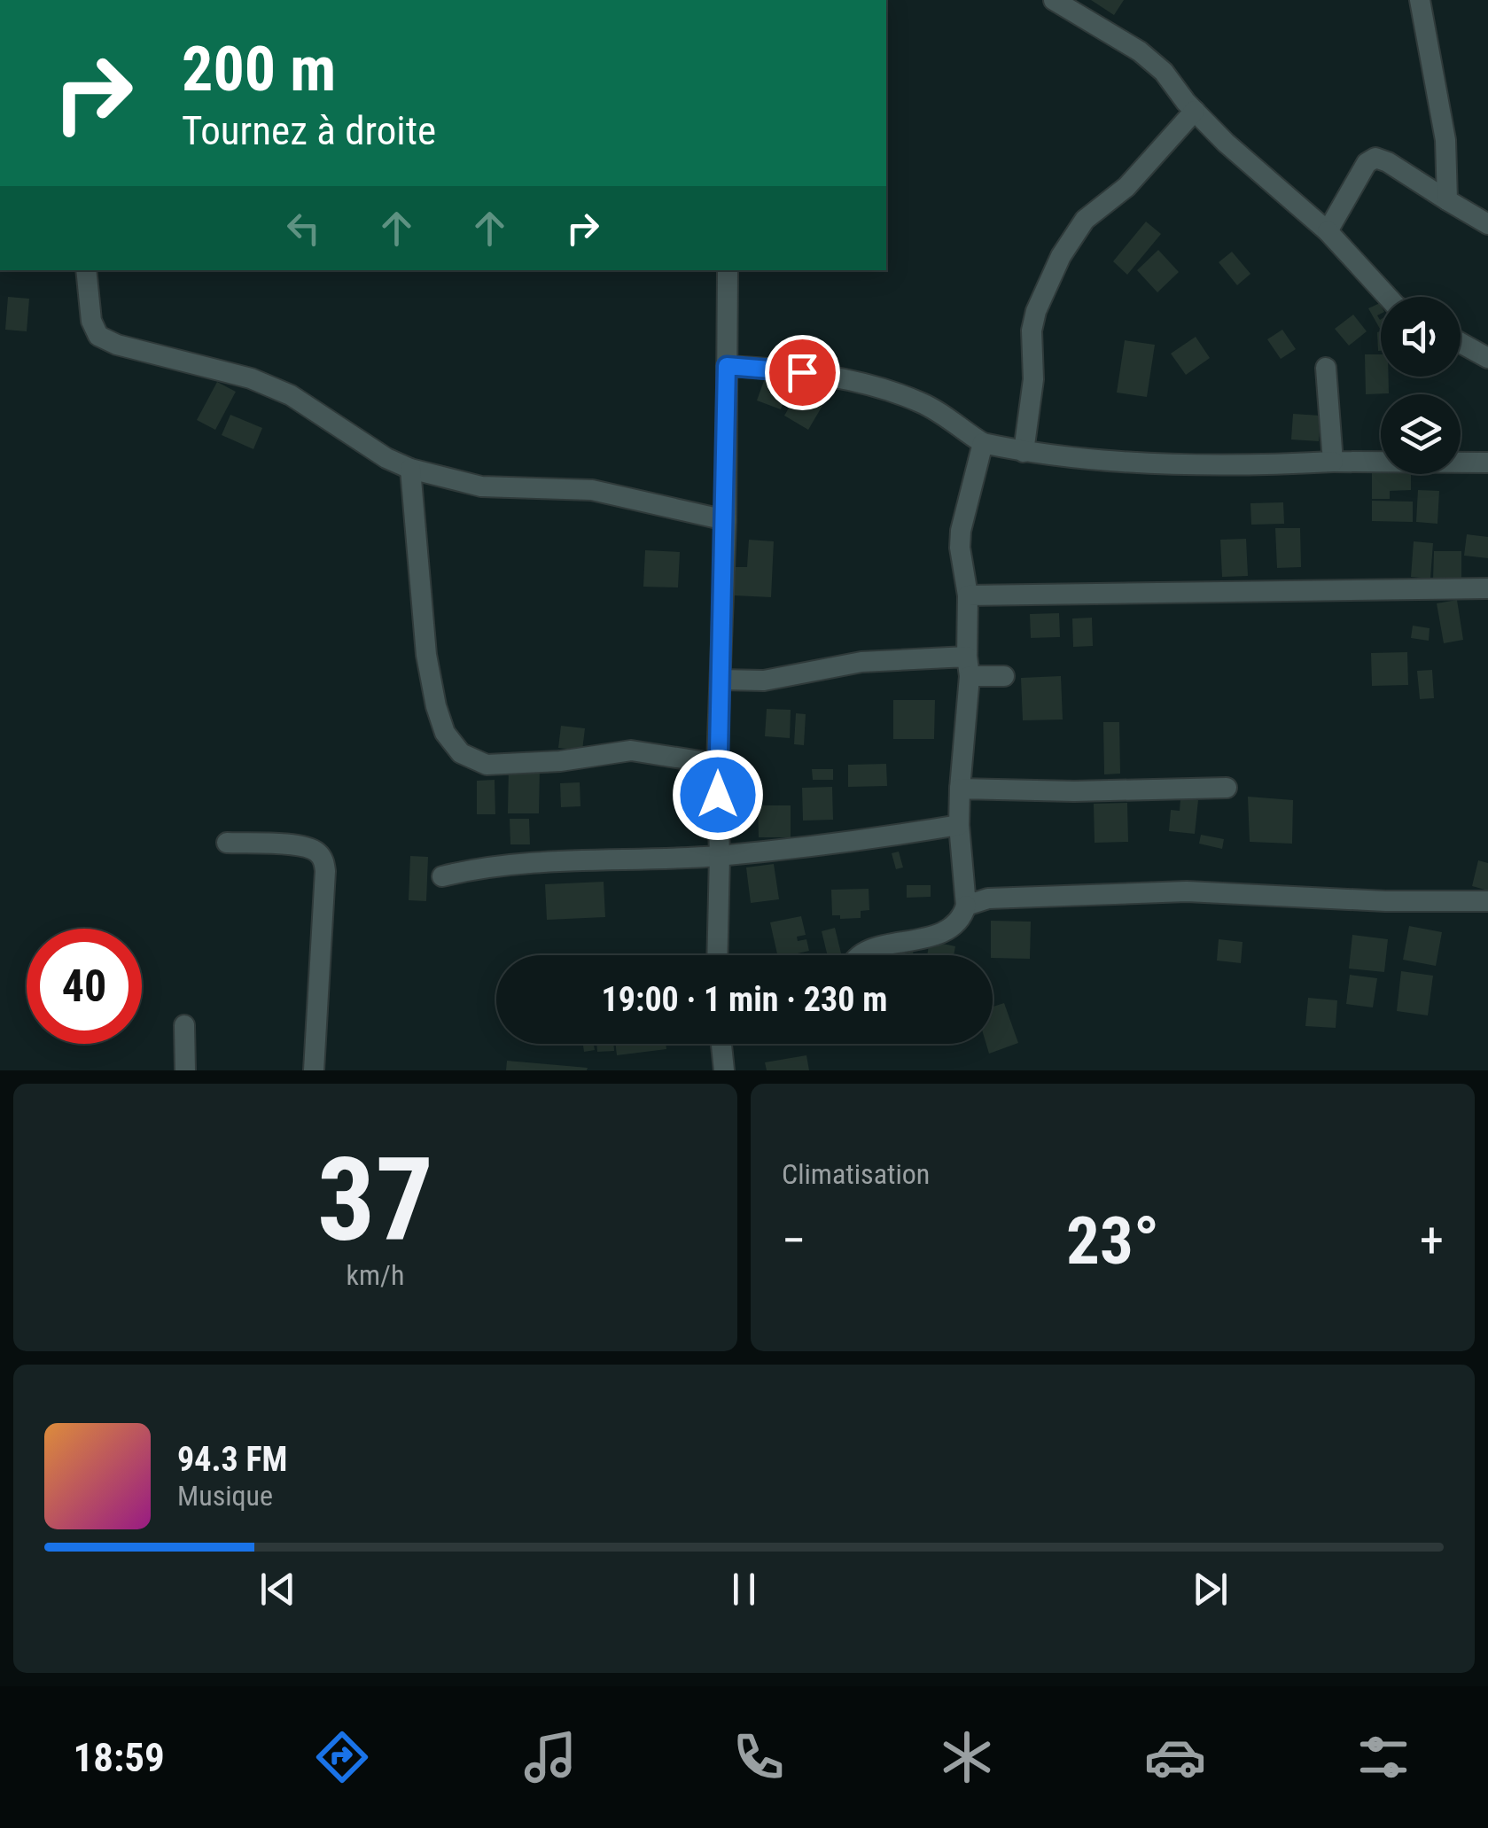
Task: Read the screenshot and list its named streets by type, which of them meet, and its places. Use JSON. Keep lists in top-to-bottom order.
{
  "page": {
    "turn": ["200 m", "Tournez à droite"],
    "limit": "40",
    "trip": "19:00 · 1 min · 230 m",
    "tile": [
      ["37", "km/h"],
      "Climatisation"
    ],
    "heat": ["−", "23°", "+"],
    "song": ["94.3 FM", "Musique"],
    "tabs": "18:59"
  }
}
